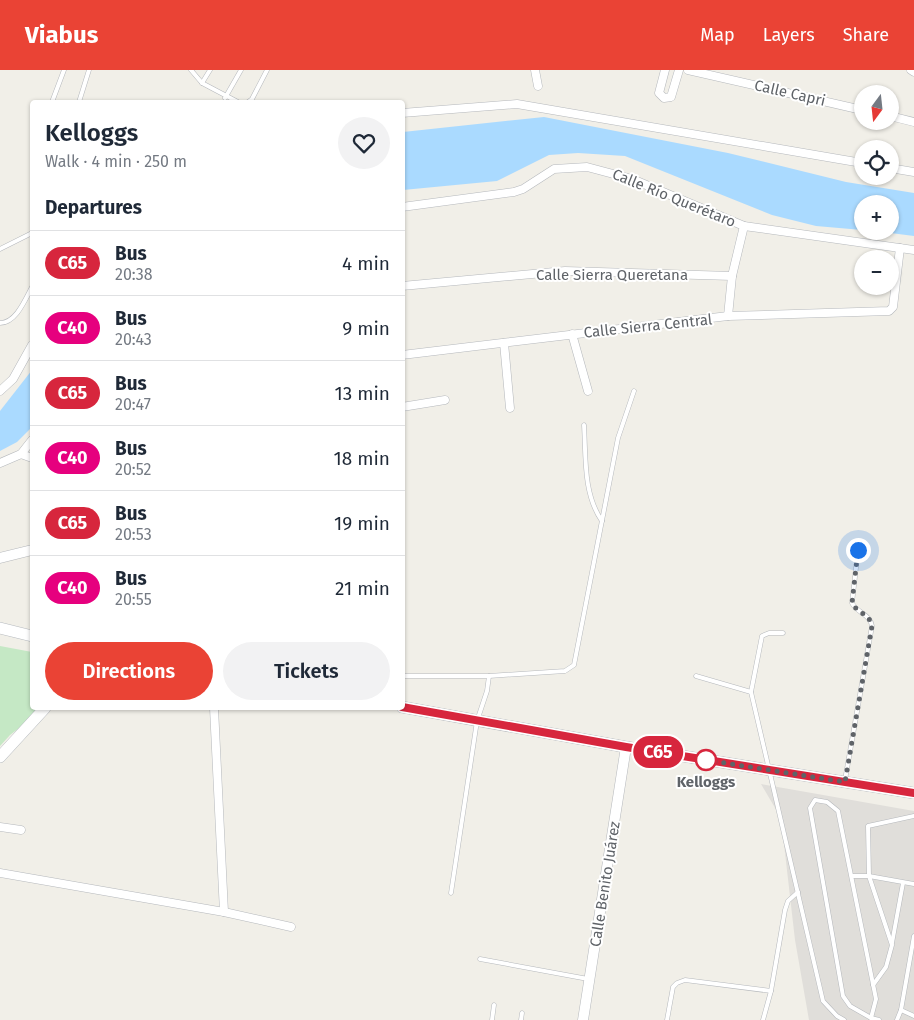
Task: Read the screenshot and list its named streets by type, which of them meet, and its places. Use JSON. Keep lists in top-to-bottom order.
{
  "streets": {
    "street": [
      "Calle Capri",
      "Calle Río Querétaro",
      "Calle Sierra Queretana",
      "Calle Sierra Central",
      "Calle Benito Juárez"
    ]
  },
  "crossings": [
    ["Calle Río Querétaro", "Calle Sierra Queretana"],
    ["Calle Río Querétaro", "Calle Sierra Central"]
  ],
  "places": ["Kelloggs"],
  "lines": ["bus line C65"],
  "north": "bottom",
  "page": {
    "header": "Viabus",
    "nav": ["Map", "Layers", "Share"],
    "on_map": "C65",
    "map_buttons": ["+", "−"],
    "heading": [
      ["Kelloggs", "Walk · 4 min · 250 m"],
      "Departures"
    ],
    "list": [
      {
        "mark": "C65",
        "name": "Bus",
        "note": "20:38",
        "value": "4 min"
      },
      {
        "mark": "C40",
        "name": "Bus",
        "note": "20:43",
        "value": "9 min"
      },
      {
        "mark": "C65",
        "name": "Bus",
        "note": "20:47",
        "value": "13 min"
      },
      {
        "mark": "C40",
        "name": "Bus",
        "note": "20:52",
        "value": "18 min"
      },
      {
        "mark": "C65",
        "name": "Bus",
        "note": "20:53",
        "value": "19 min"
      },
      {
        "mark": "C40",
        "name": "Bus",
        "note": "20:55",
        "value": "21 min"
      }
    ],
    "buttons": ["Directions", "Tickets"]
  }
}
